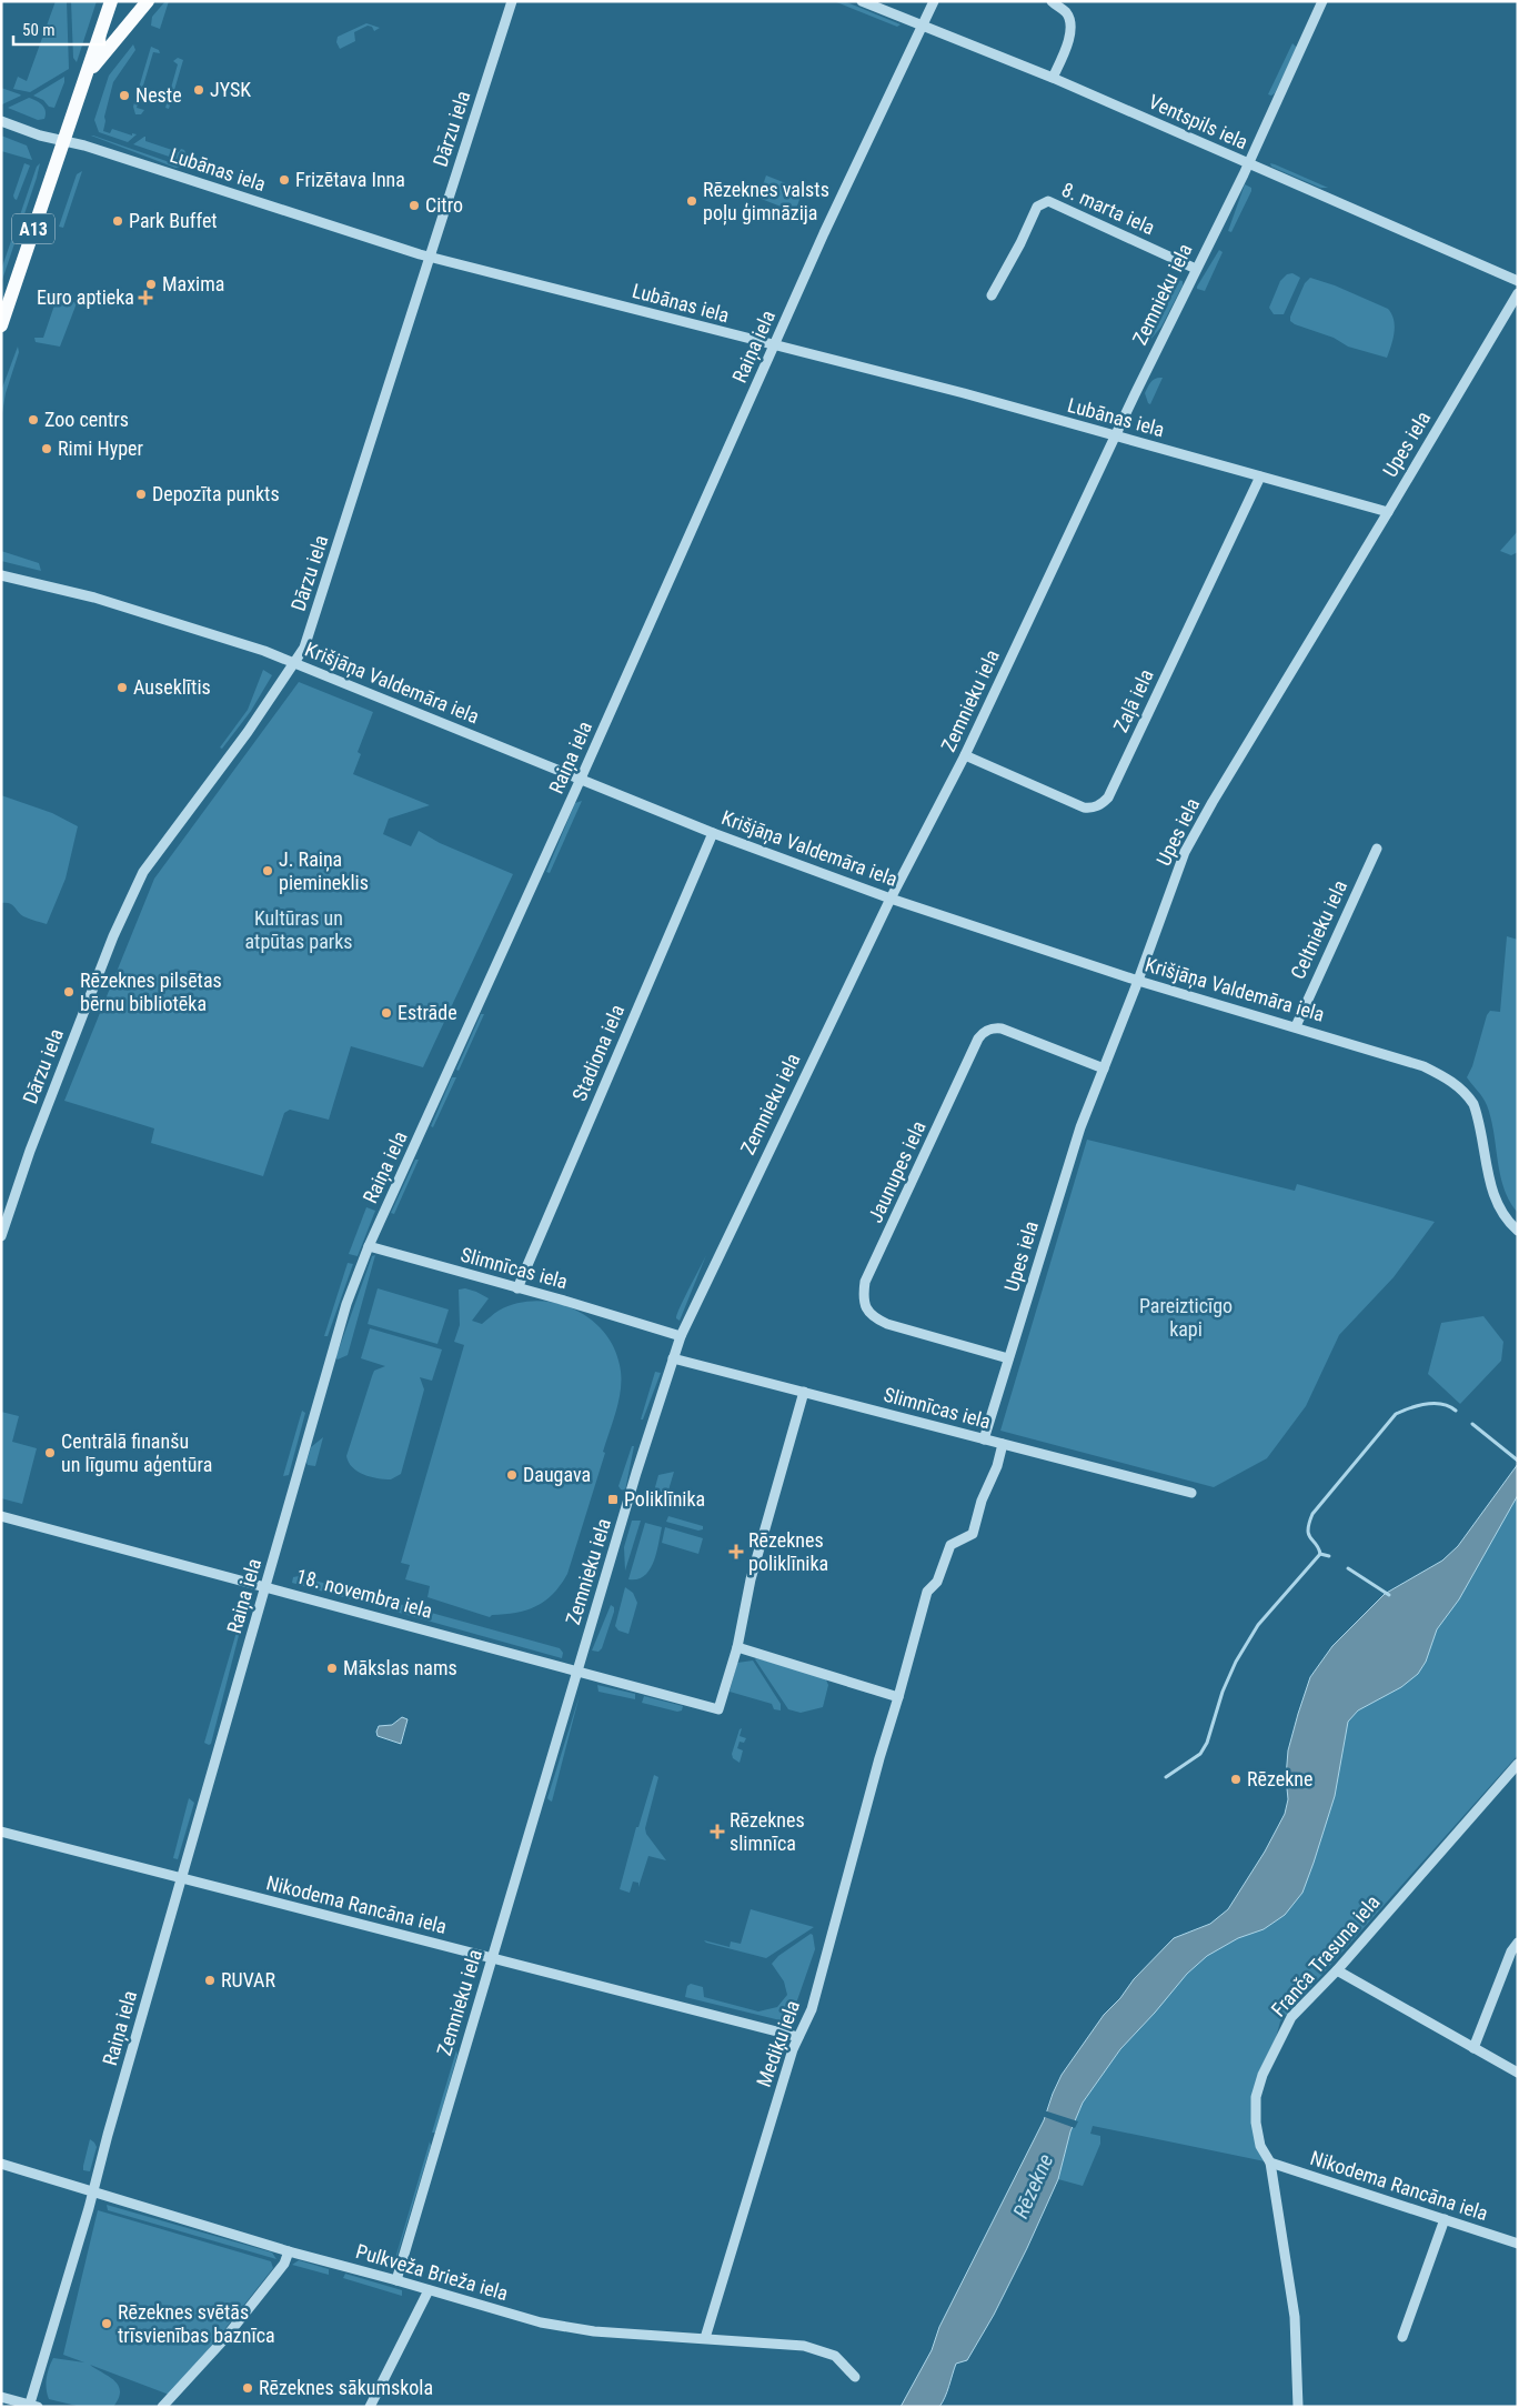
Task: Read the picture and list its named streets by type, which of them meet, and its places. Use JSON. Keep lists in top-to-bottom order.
{
  "streets": {
    "main road": ["A13"],
    "street": [
      "Ventspils iela",
      "Dārzu iela",
      "Lubānas iela",
      "8. marta iela",
      "Zemnieku iela",
      "Raiņa iela",
      "Upes iela",
      "Krišjāņa Valdemāra iela",
      "Zaļā iela",
      "Celtnieku iela",
      "Stadiona iela",
      "Jaunupes iela",
      "Slimnīcas iela",
      "18. novembra iela",
      "Nikodema Rancāna iela",
      "Franča Trasuna iela",
      "Mediķu iela",
      "Pulkveža Brieža iela"
    ]
  },
  "crossings": [
    ["Ventspils iela", "Zemnieku iela"],
    ["Ventspils iela", "Raiņa iela"],
    ["Dārzu iela", "Lubānas iela"],
    ["Dārzu iela", "Krišjāņa Valdemāra iela"],
    ["Lubānas iela", "A13"],
    ["Lubānas iela", "Zemnieku iela"],
    ["Lubānas iela", "Raiņa iela"],
    ["Lubānas iela", "Upes iela"],
    ["Lubānas iela", "Zaļā iela"],
    ["8. marta iela", "Zemnieku iela"],
    ["Zemnieku iela", "Krišjāņa Valdemāra iela"],
    ["Zemnieku iela", "Zaļā iela"],
    ["Zemnieku iela", "Slimnīcas iela"],
    ["Zemnieku iela", "18. novembra iela"],
    ["Zemnieku iela", "Nikodema Rancāna iela"],
    ["Zemnieku iela", "Pulkveža Brieža iela"],
    ["Raiņa iela", "Krišjāņa Valdemāra iela"],
    ["Raiņa iela", "Slimnīcas iela"],
    ["Raiņa iela", "18. novembra iela"],
    ["Raiņa iela", "Nikodema Rancāna iela"],
    ["Raiņa iela", "Pulkveža Brieža iela"],
    ["Upes iela", "Krišjāņa Valdemāra iela"],
    ["Upes iela", "Jaunupes iela"],
    ["Upes iela", "Slimnīcas iela"],
    ["Krišjāņa Valdemāra iela", "Celtnieku iela"],
    ["Krišjāņa Valdemāra iela", "Stadiona iela"],
    ["Stadiona iela", "Slimnīcas iela"],
    ["Slimnīcas iela", "Mediķu iela"],
    ["Nikodema Rancāna iela", "Franča Trasuna iela"],
    ["Nikodema Rancāna iela", "Mediķu iela"],
    ["Mediķu iela", "Pulkveža Brieža iela"]
  ],
  "water": ["Rēzekne"],
  "parks": ["Kultūras un atpūtas parks", "Pareizticīgo kapi"],
  "places": {
    "other": [
      "JYSK",
      "Neste",
      "Frizētava Inna",
      "Rēzeknes valsts poļu ģimnāzija",
      "Citro",
      "Park Buffet",
      "Maxima",
      "Zoo centrs",
      "Rimi Hyper",
      "Depozīta punkts",
      "Auseklītis",
      "J. Raiņa piemineklis",
      "Rēzeknes pilsētas bērnu bibliotēka",
      "Estrāde",
      "Centrālā finanšu un līgumu aģentūra",
      "Daugava",
      "Mākslas nams",
      "Rēzekne",
      "RUVAR",
      "Rēzeknes svētās trīsvienības baznīca",
      "Rēzeknes sākumskola"
    ],
    "health": ["Euro aptieka", "Rēzeknes poliklīnika", "Rēzeknes slimnīca"],
    "transit": ["Poliklīnika"]
  },
  "scale_bar": "50 m"
}
